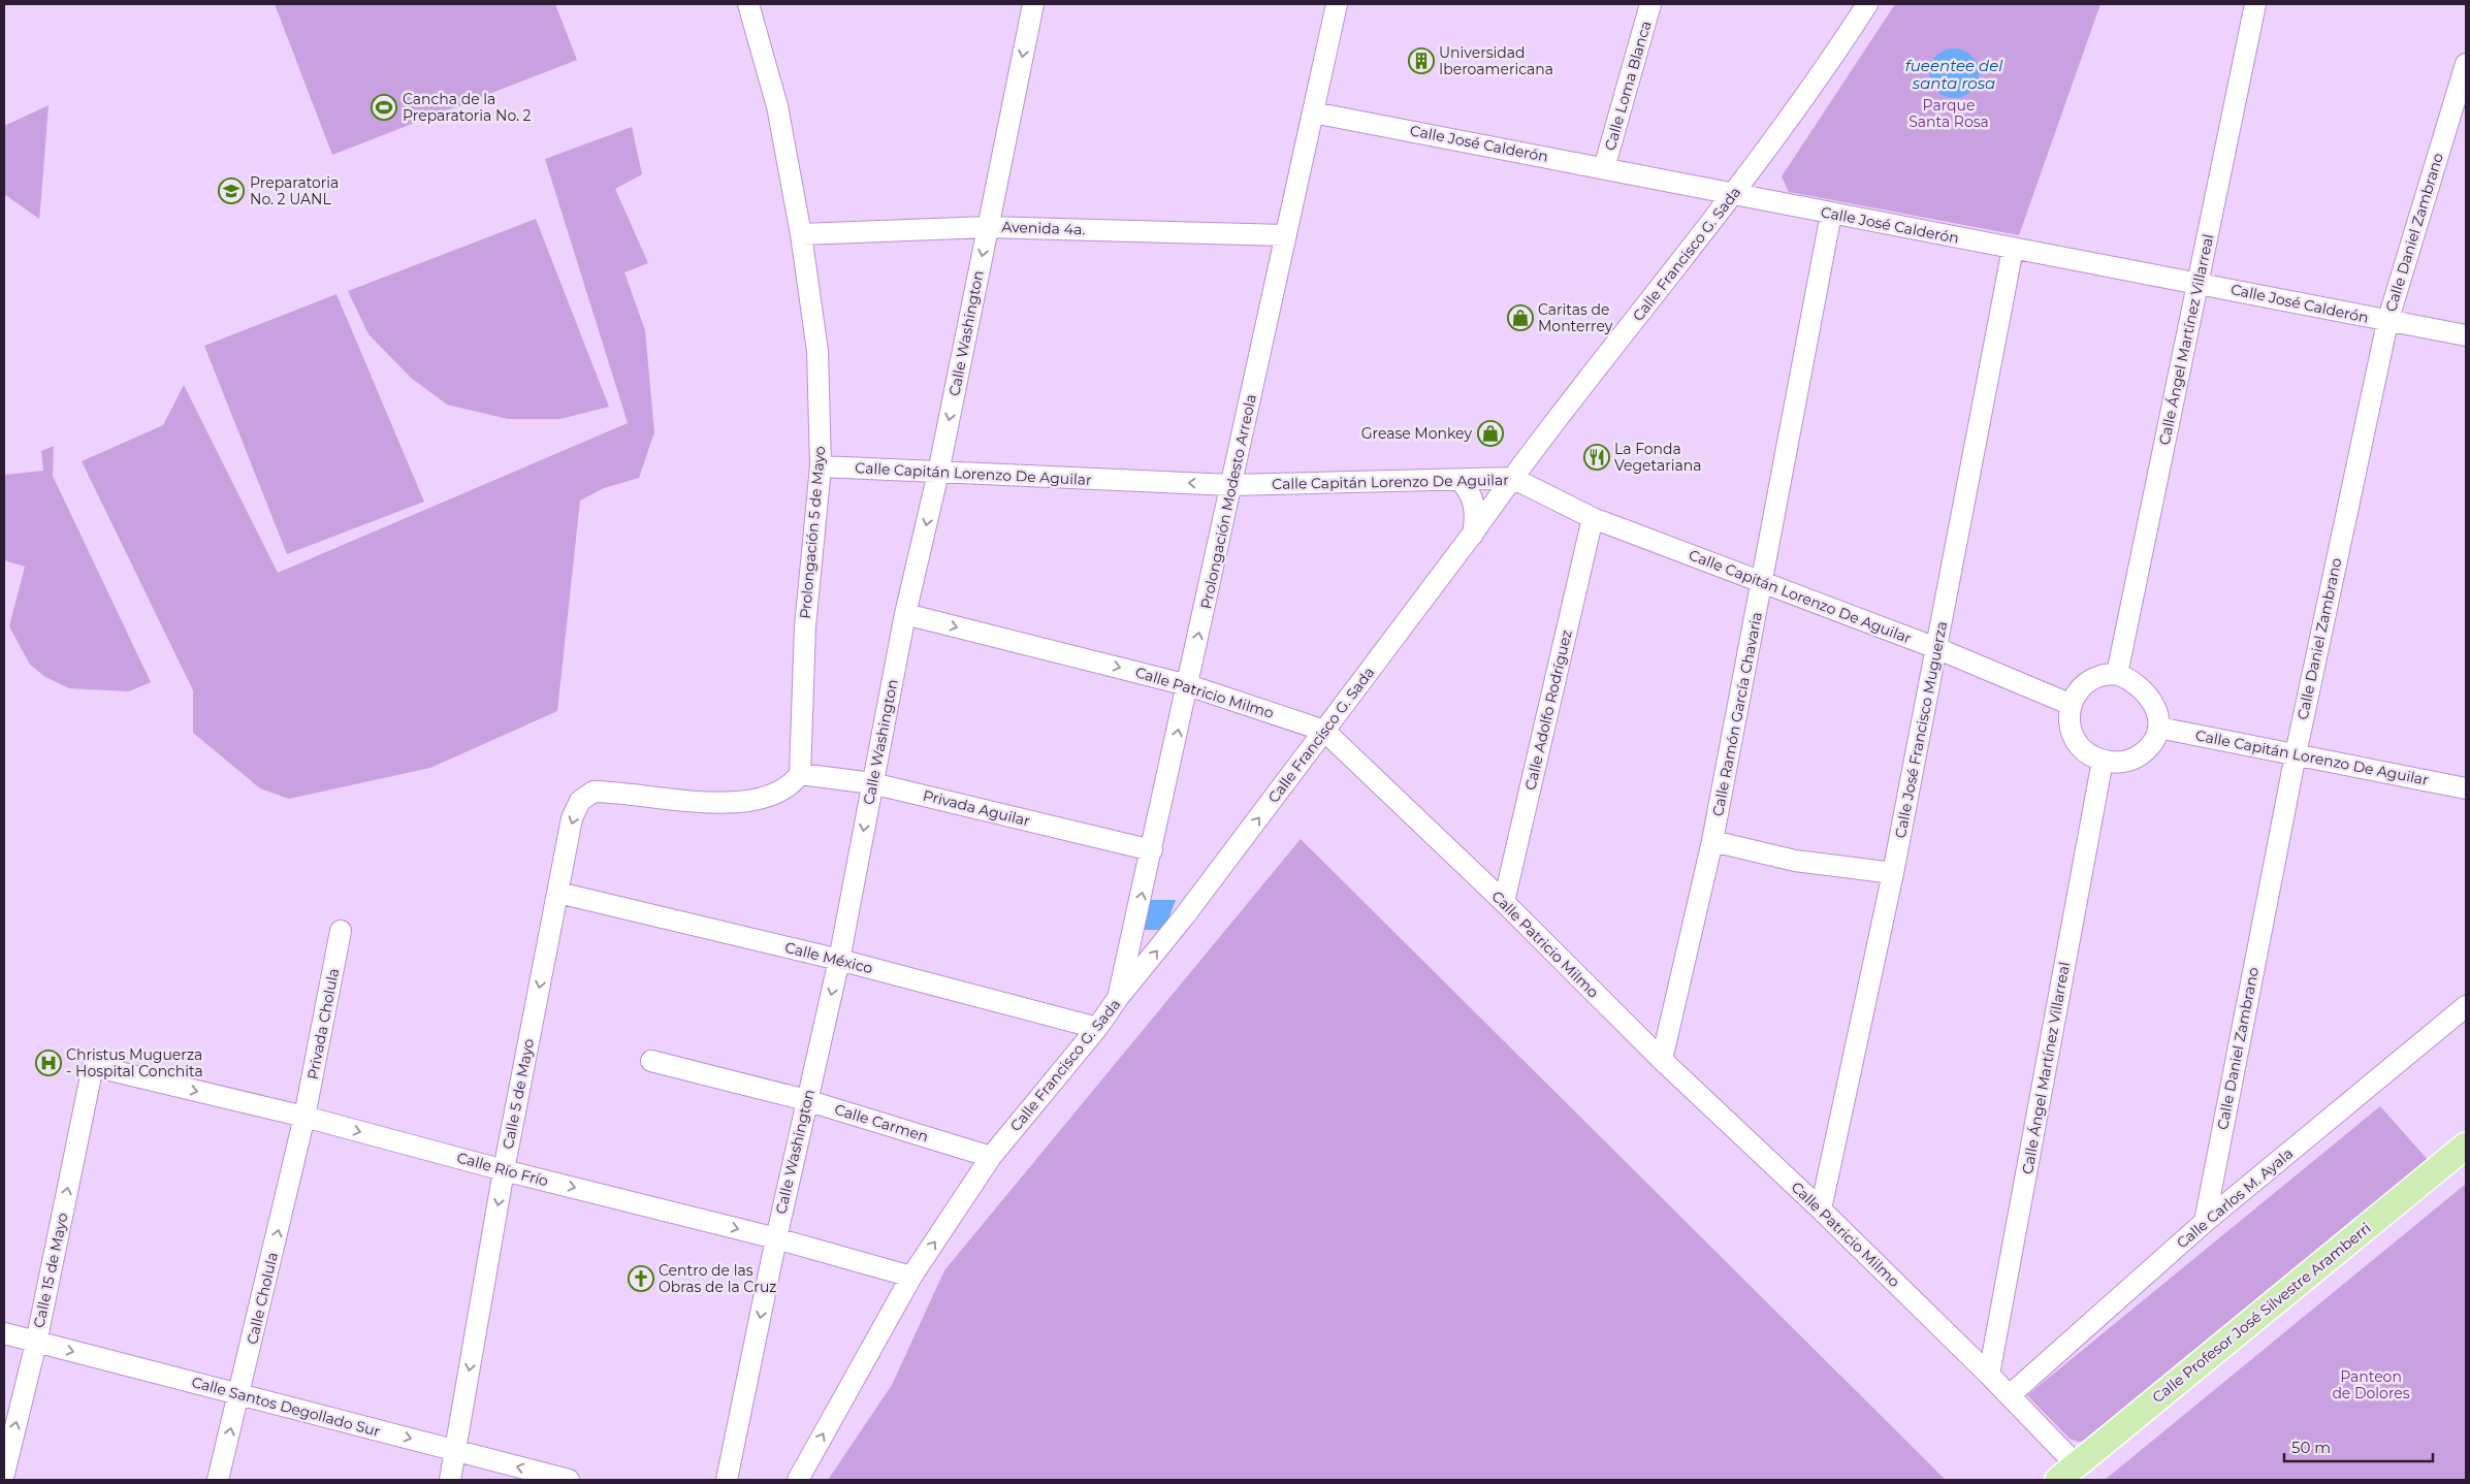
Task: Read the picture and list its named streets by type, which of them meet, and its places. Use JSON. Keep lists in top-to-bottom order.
{
  "streets": {
    "main road": ["Calle Profesor José Silvestre Aramberri"],
    "street": [
      "Calle Loma Blanca",
      "Calle José Calderón",
      "Avenida 4a.",
      "Calle Daniel Zambrano",
      "Calle Francisco G. Sada",
      "Calle Washington",
      "Calle Ángel Martínez Villarreal",
      "Calle Capitán Lorenzo De Aguilar",
      "Prolongación Modesto Arreola",
      "Prolongación 5 de Mayo",
      "Calle Patricio Milmo",
      "Calle Adolfo Rodríguez",
      "Calle Ramón García Chavaria",
      "Calle José Francisco Muguerza",
      "Privada Aguilar",
      "Calle México",
      "Privada Cholula",
      "Calle 5 de Mayo",
      "Calle Carmen",
      "Calle Río Frío",
      "Calle Carlos M. Ayala",
      "Calle 15 de Mayo",
      "Calle Cholula",
      "Calle Santos Degollado Sur"
    ]
  },
  "crossings": [
    ["Calle Loma Blanca", "Calle José Calderón"],
    ["Calle José Calderón", "Calle Daniel Zambrano"],
    ["Calle José Calderón", "Calle Francisco G. Sada"],
    ["Calle José Calderón", "Calle Ángel Martínez Villarreal"],
    ["Calle José Calderón", "Prolongación Modesto Arreola"],
    ["Calle José Calderón", "Calle Ramón García Chavaria"],
    ["Calle José Calderón", "Calle José Francisco Muguerza"],
    ["Avenida 4a.", "Calle Washington"],
    ["Avenida 4a.", "Prolongación Modesto Arreola"],
    ["Avenida 4a.", "Prolongación 5 de Mayo"],
    ["Calle Daniel Zambrano", "Calle Capitán Lorenzo De Aguilar"],
    ["Calle Daniel Zambrano", "Calle Carlos M. Ayala"],
    ["Calle Francisco G. Sada", "Calle Capitán Lorenzo De Aguilar"],
    ["Calle Francisco G. Sada", "Prolongación Modesto Arreola"],
    ["Calle Francisco G. Sada", "Calle Patricio Milmo"],
    ["Calle Francisco G. Sada", "Calle México"],
    ["Calle Francisco G. Sada", "Calle Carmen"],
    ["Calle Francisco G. Sada", "Calle Río Frío"],
    ["Calle Washington", "Calle Capitán Lorenzo De Aguilar"],
    ["Calle Washington", "Calle Patricio Milmo"],
    ["Calle Washington", "Privada Aguilar"],
    ["Calle Washington", "Calle México"],
    ["Calle Washington", "Calle Carmen"],
    ["Calle Washington", "Calle Río Frío"],
    ["Calle Ángel Martínez Villarreal", "Calle Capitán Lorenzo De Aguilar"],
    ["Calle Ángel Martínez Villarreal", "Calle Patricio Milmo"],
    ["Calle Capitán Lorenzo De Aguilar", "Prolongación Modesto Arreola"],
    ["Calle Capitán Lorenzo De Aguilar", "Prolongación 5 de Mayo"],
    ["Calle Capitán Lorenzo De Aguilar", "Calle Adolfo Rodríguez"],
    ["Calle Capitán Lorenzo De Aguilar", "Calle Ramón García Chavaria"],
    ["Calle Capitán Lorenzo De Aguilar", "Calle José Francisco Muguerza"],
    ["Prolongación Modesto Arreola", "Calle Patricio Milmo"],
    ["Prolongación Modesto Arreola", "Privada Aguilar"],
    ["Prolongación 5 de Mayo", "Privada Aguilar"],
    ["Prolongación 5 de Mayo", "Calle 5 de Mayo"],
    ["Calle Patricio Milmo", "Calle Adolfo Rodríguez"],
    ["Calle Patricio Milmo", "Calle Ramón García Chavaria"],
    ["Calle Patricio Milmo", "Calle José Francisco Muguerza"],
    ["Calle Patricio Milmo", "Calle Carlos M. Ayala"],
    ["Calle Patricio Milmo", "Calle Profesor José Silvestre Aramberri"],
    ["Privada Aguilar", "Calle 5 de Mayo"],
    ["Calle México", "Calle 5 de Mayo"],
    ["Privada Cholula", "Calle Río Frío"],
    ["Privada Cholula", "Calle Cholula"],
    ["Calle 5 de Mayo", "Calle Río Frío"],
    ["Calle 5 de Mayo", "Calle Santos Degollado Sur"],
    ["Calle Río Frío", "Calle 15 de Mayo"],
    ["Calle Río Frío", "Calle Cholula"],
    ["Calle 15 de Mayo", "Calle Santos Degollado Sur"],
    ["Calle Cholula", "Calle Santos Degollado Sur"]
  ],
  "one_way": [
    "Calle Francisco G. Sada",
    "Calle Washington",
    "Prolongación Modesto Arreola",
    "Calle 5 de Mayo",
    "Calle Río Frío",
    "Calle 15 de Mayo",
    "Calle Cholula"
  ],
  "water": ["fueentee del santa rosa"],
  "parks": ["Parque Santa Rosa", "Panteon de Dolores"],
  "places": {
    "building": ["Universidad Iberoamericana"],
    "sports": ["Cancha de la Preparatoria No. 2"],
    "school or university": ["Preparatoria No. 2 UANL"],
    "shop": ["Caritas de Monterrey", "Grease Monkey"],
    "restaurant": ["La Fonda Vegetariana"],
    "hospital": ["Christus Muguerza - Hospital Conchita"],
    "church": ["Centro de las Obras de la Cruz"]
  },
  "scale_bar": "50 m"
}
